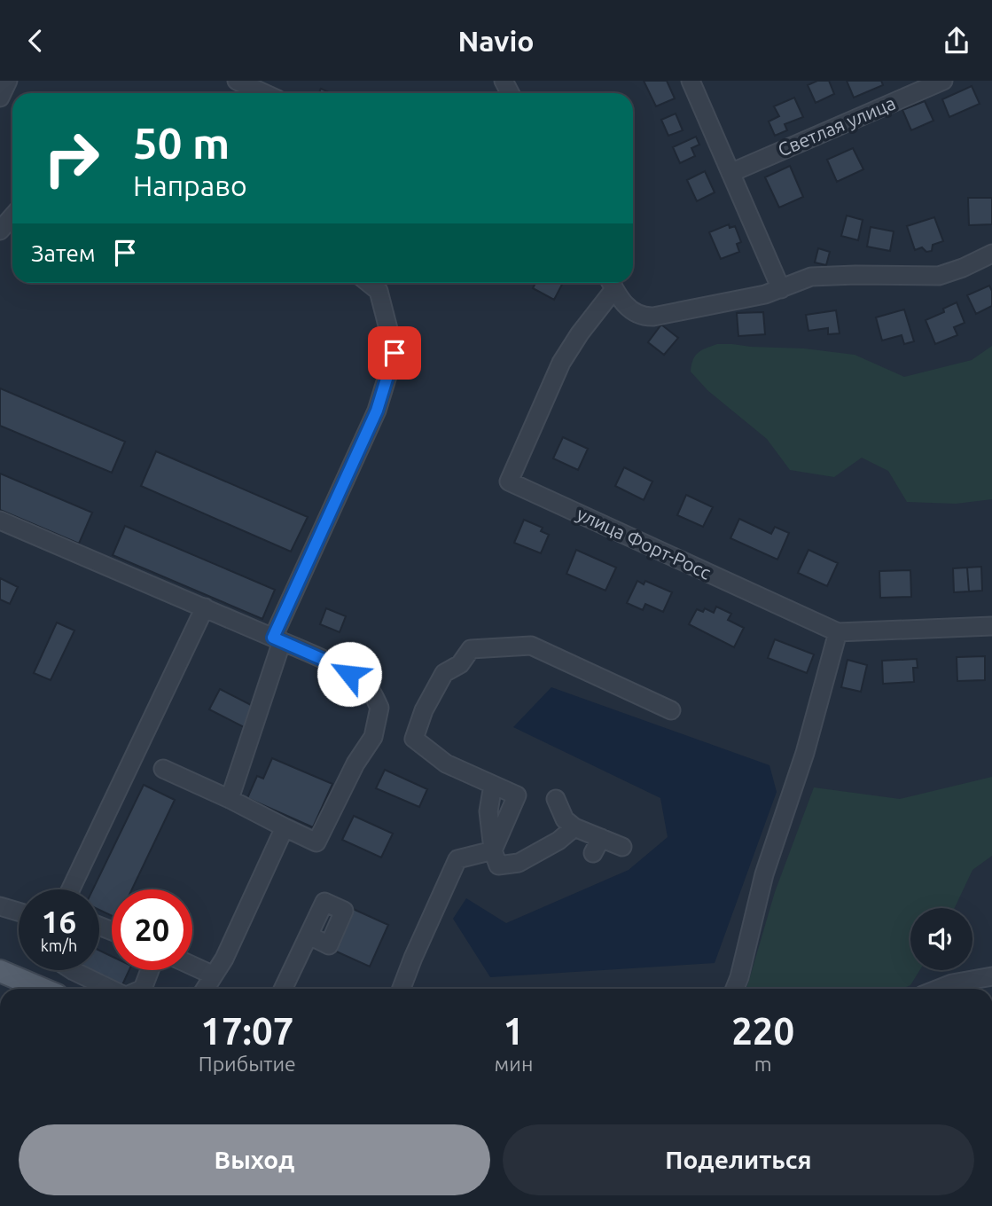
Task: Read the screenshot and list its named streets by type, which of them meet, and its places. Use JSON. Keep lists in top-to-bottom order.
{
  "streets": {
    "street": ["Светлая улица", "улица Форт-Росс"]
  },
  "page": {
    "header": "Navio",
    "turn": ["50 m", "Направо"],
    "then": "Затем",
    "speed": "16 km/h",
    "limit": "20",
    "eta": [
      "17:07",
      "Прибытие",
      "1",
      "мин",
      "220",
      "m"
    ],
    "buttons": ["Выход", "Поделиться"]
  }
}
